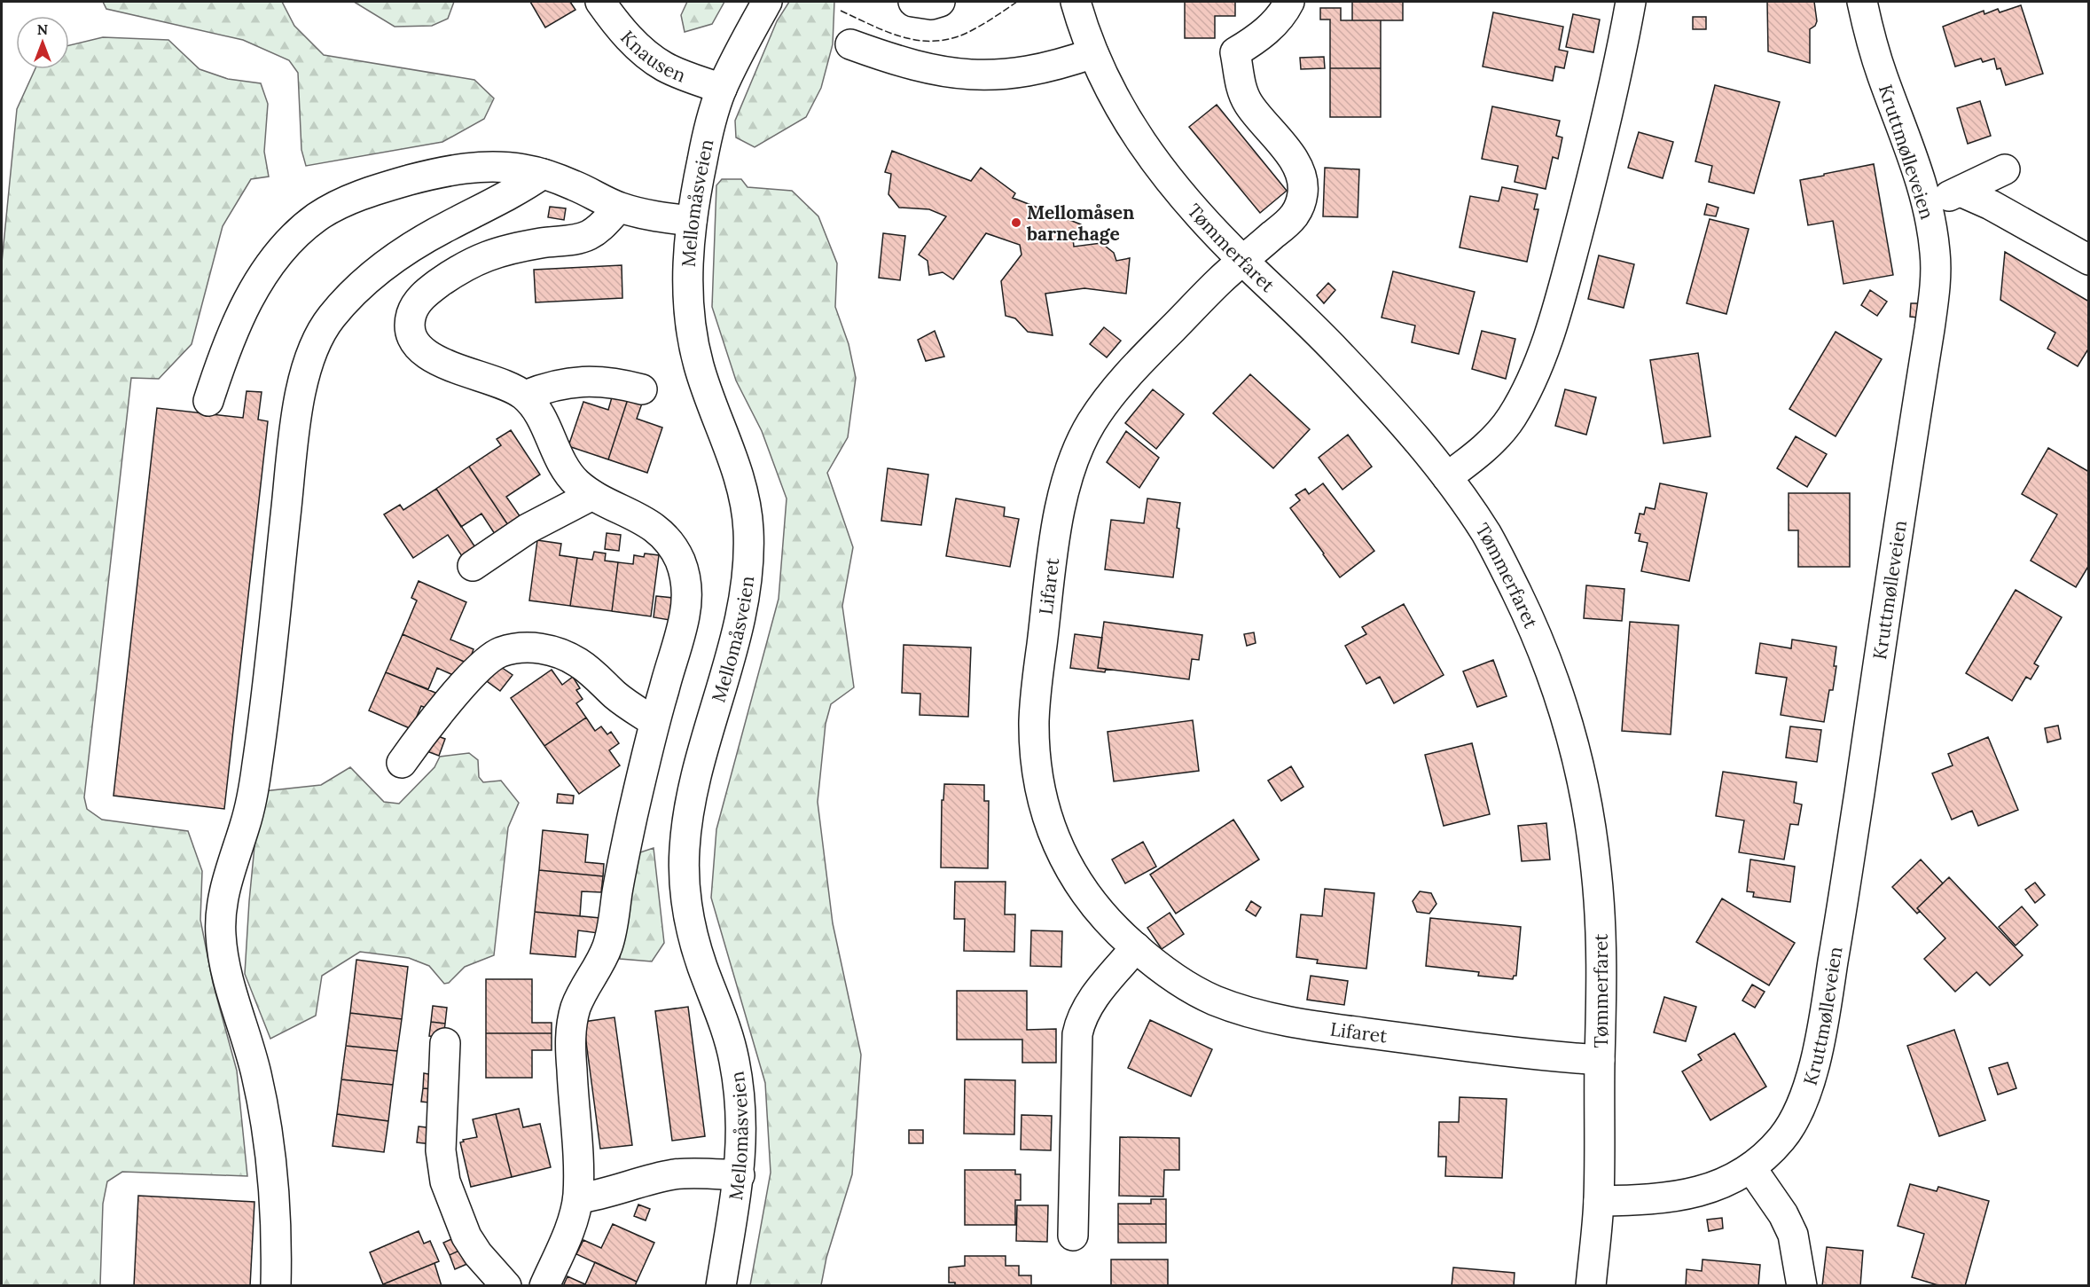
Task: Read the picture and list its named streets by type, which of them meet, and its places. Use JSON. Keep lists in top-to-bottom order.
{
  "streets": {
    "street": [
      "Knausen",
      "Kruttmølleveien",
      "Mellomåsveien",
      "Tømmerfaret",
      "Lifaret"
    ]
  },
  "crossings": [
    ["Knausen", "Mellomåsveien"],
    ["Kruttmølleveien", "Tømmerfaret"],
    ["Tømmerfaret", "Lifaret"]
  ],
  "places": ["Mellomåsen barnehage"],
  "north": "top"
}
